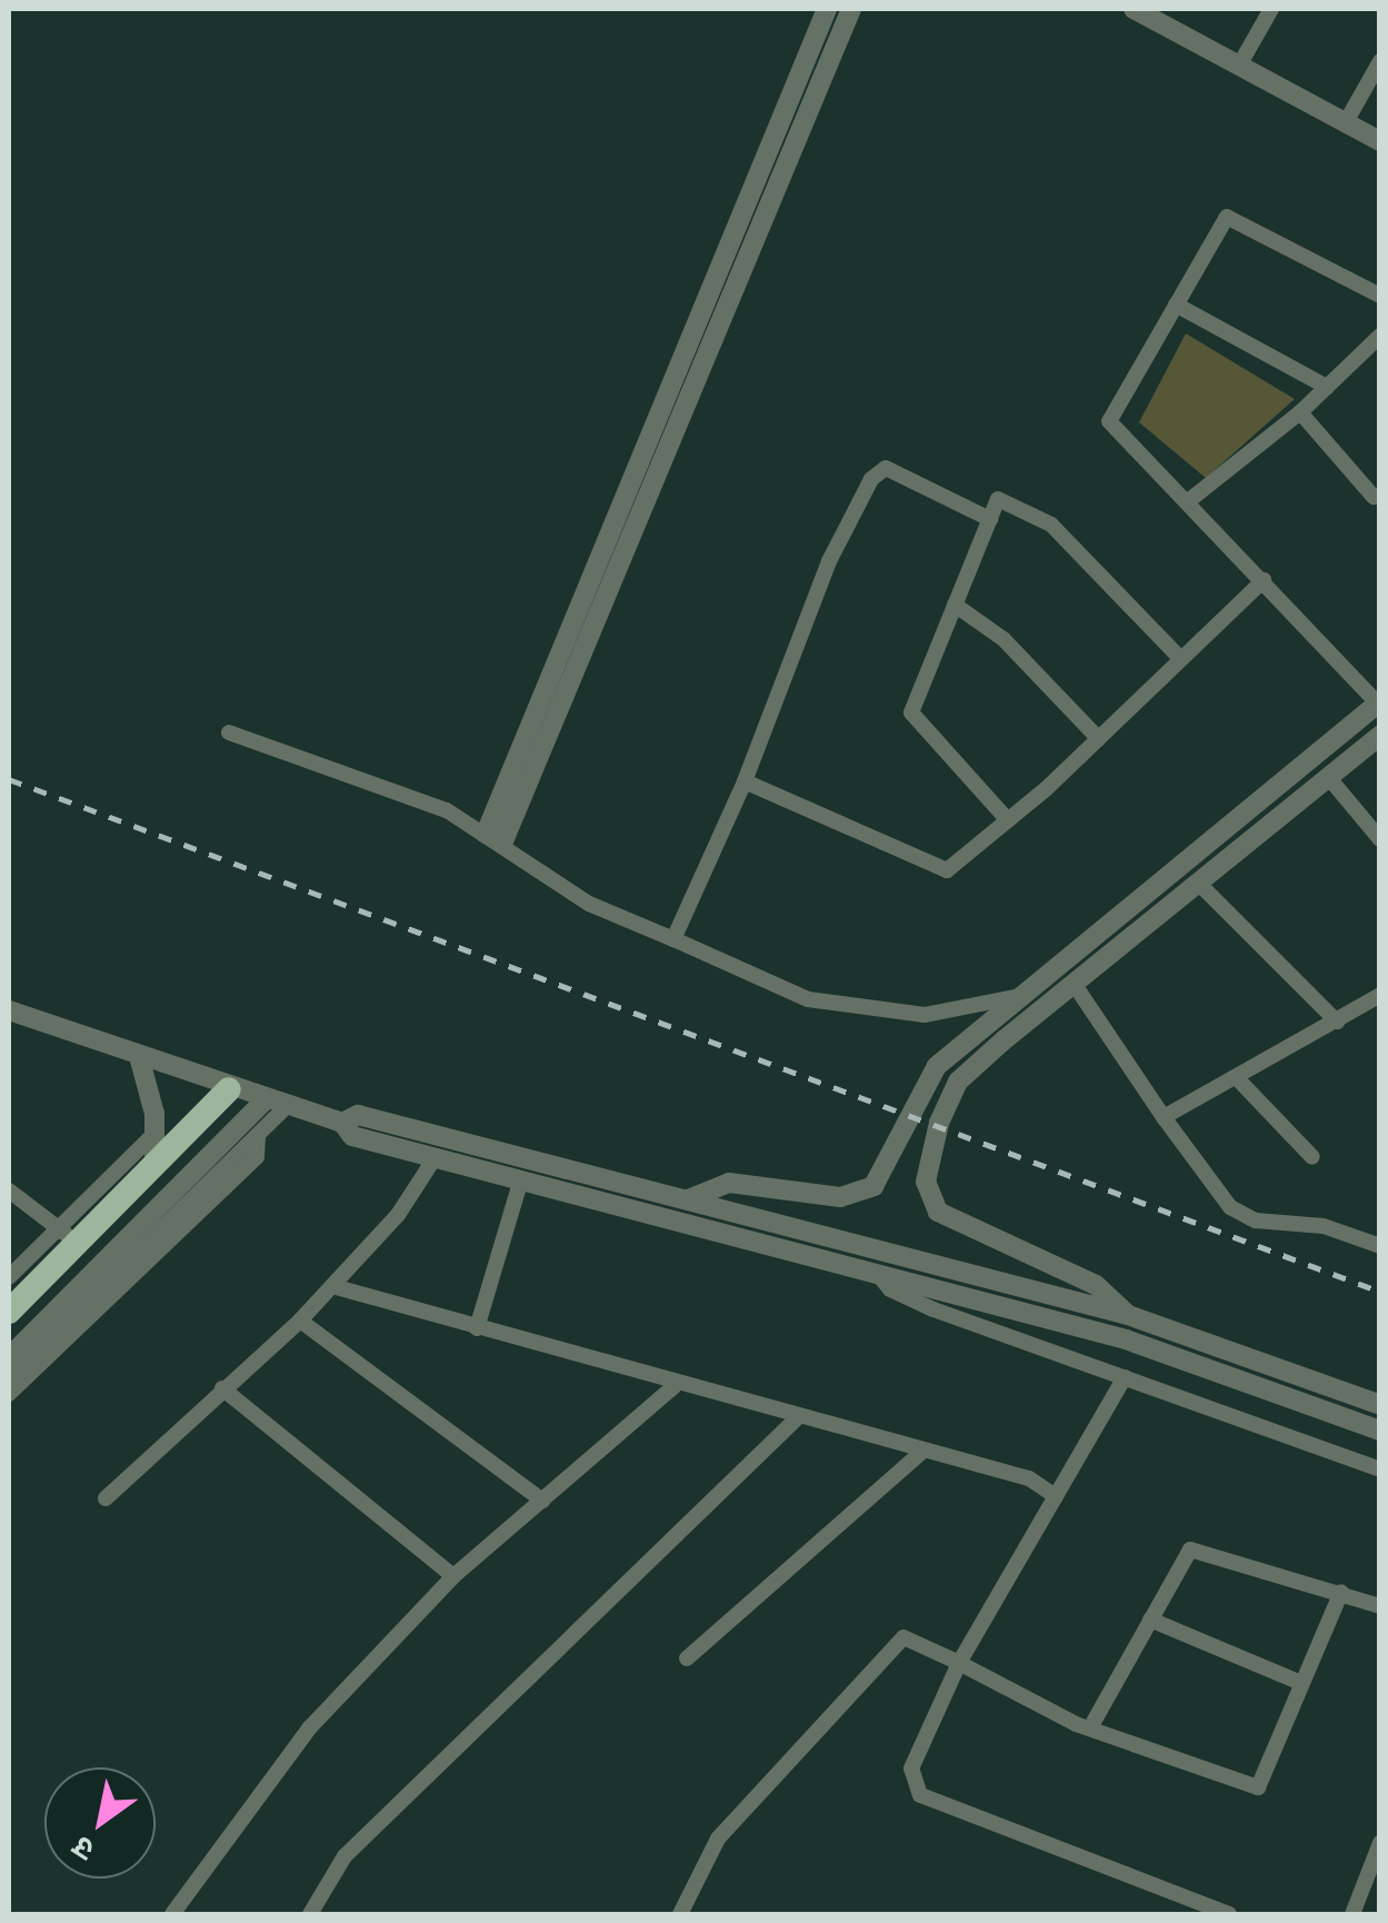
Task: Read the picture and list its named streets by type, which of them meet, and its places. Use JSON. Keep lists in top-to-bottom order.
{
  "north": "bottom left"
}
